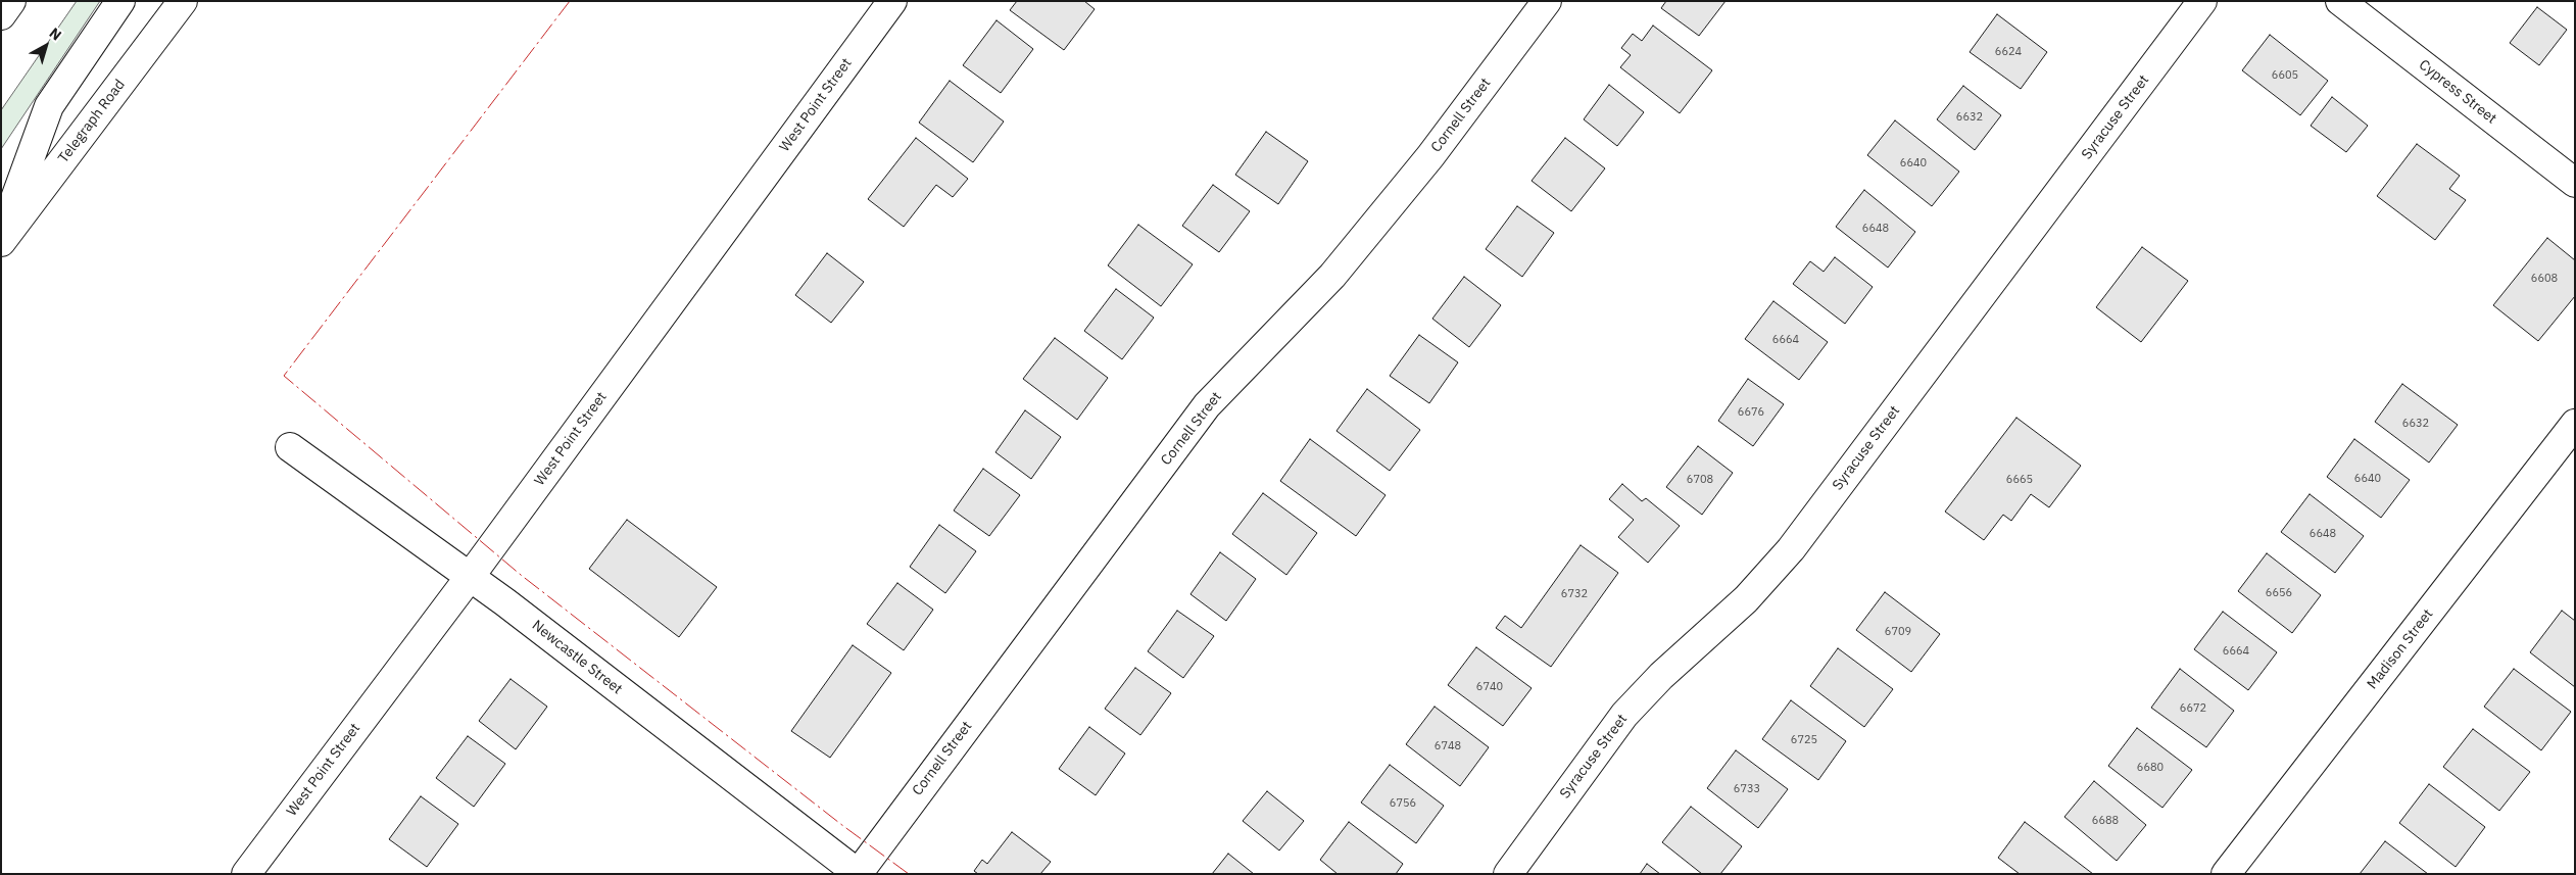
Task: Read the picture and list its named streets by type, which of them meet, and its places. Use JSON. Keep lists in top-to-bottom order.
{
  "streets": {
    "main road": [
      "Cypress Street",
      "West Point Street",
      "Cornell Street",
      "Syracuse Street",
      "Telegraph Road",
      "Madison Street",
      "Newcastle Street"
    ]
  },
  "crossings": [
    ["West Point Street", "Newcastle Street"],
    ["Cornell Street", "Newcastle Street"]
  ],
  "house_numbers": [
    "6624",
    "6605",
    "6632",
    "6640",
    "6648",
    "6608",
    "6664",
    "6676",
    "6632",
    "6640",
    "6708",
    "6665",
    "6648",
    "6656",
    "6732",
    "6709",
    "6664",
    "6740",
    "6672",
    "6725",
    "6748",
    "6680",
    "6733",
    "6756",
    "6688"
  ],
  "north": "top right"
}
